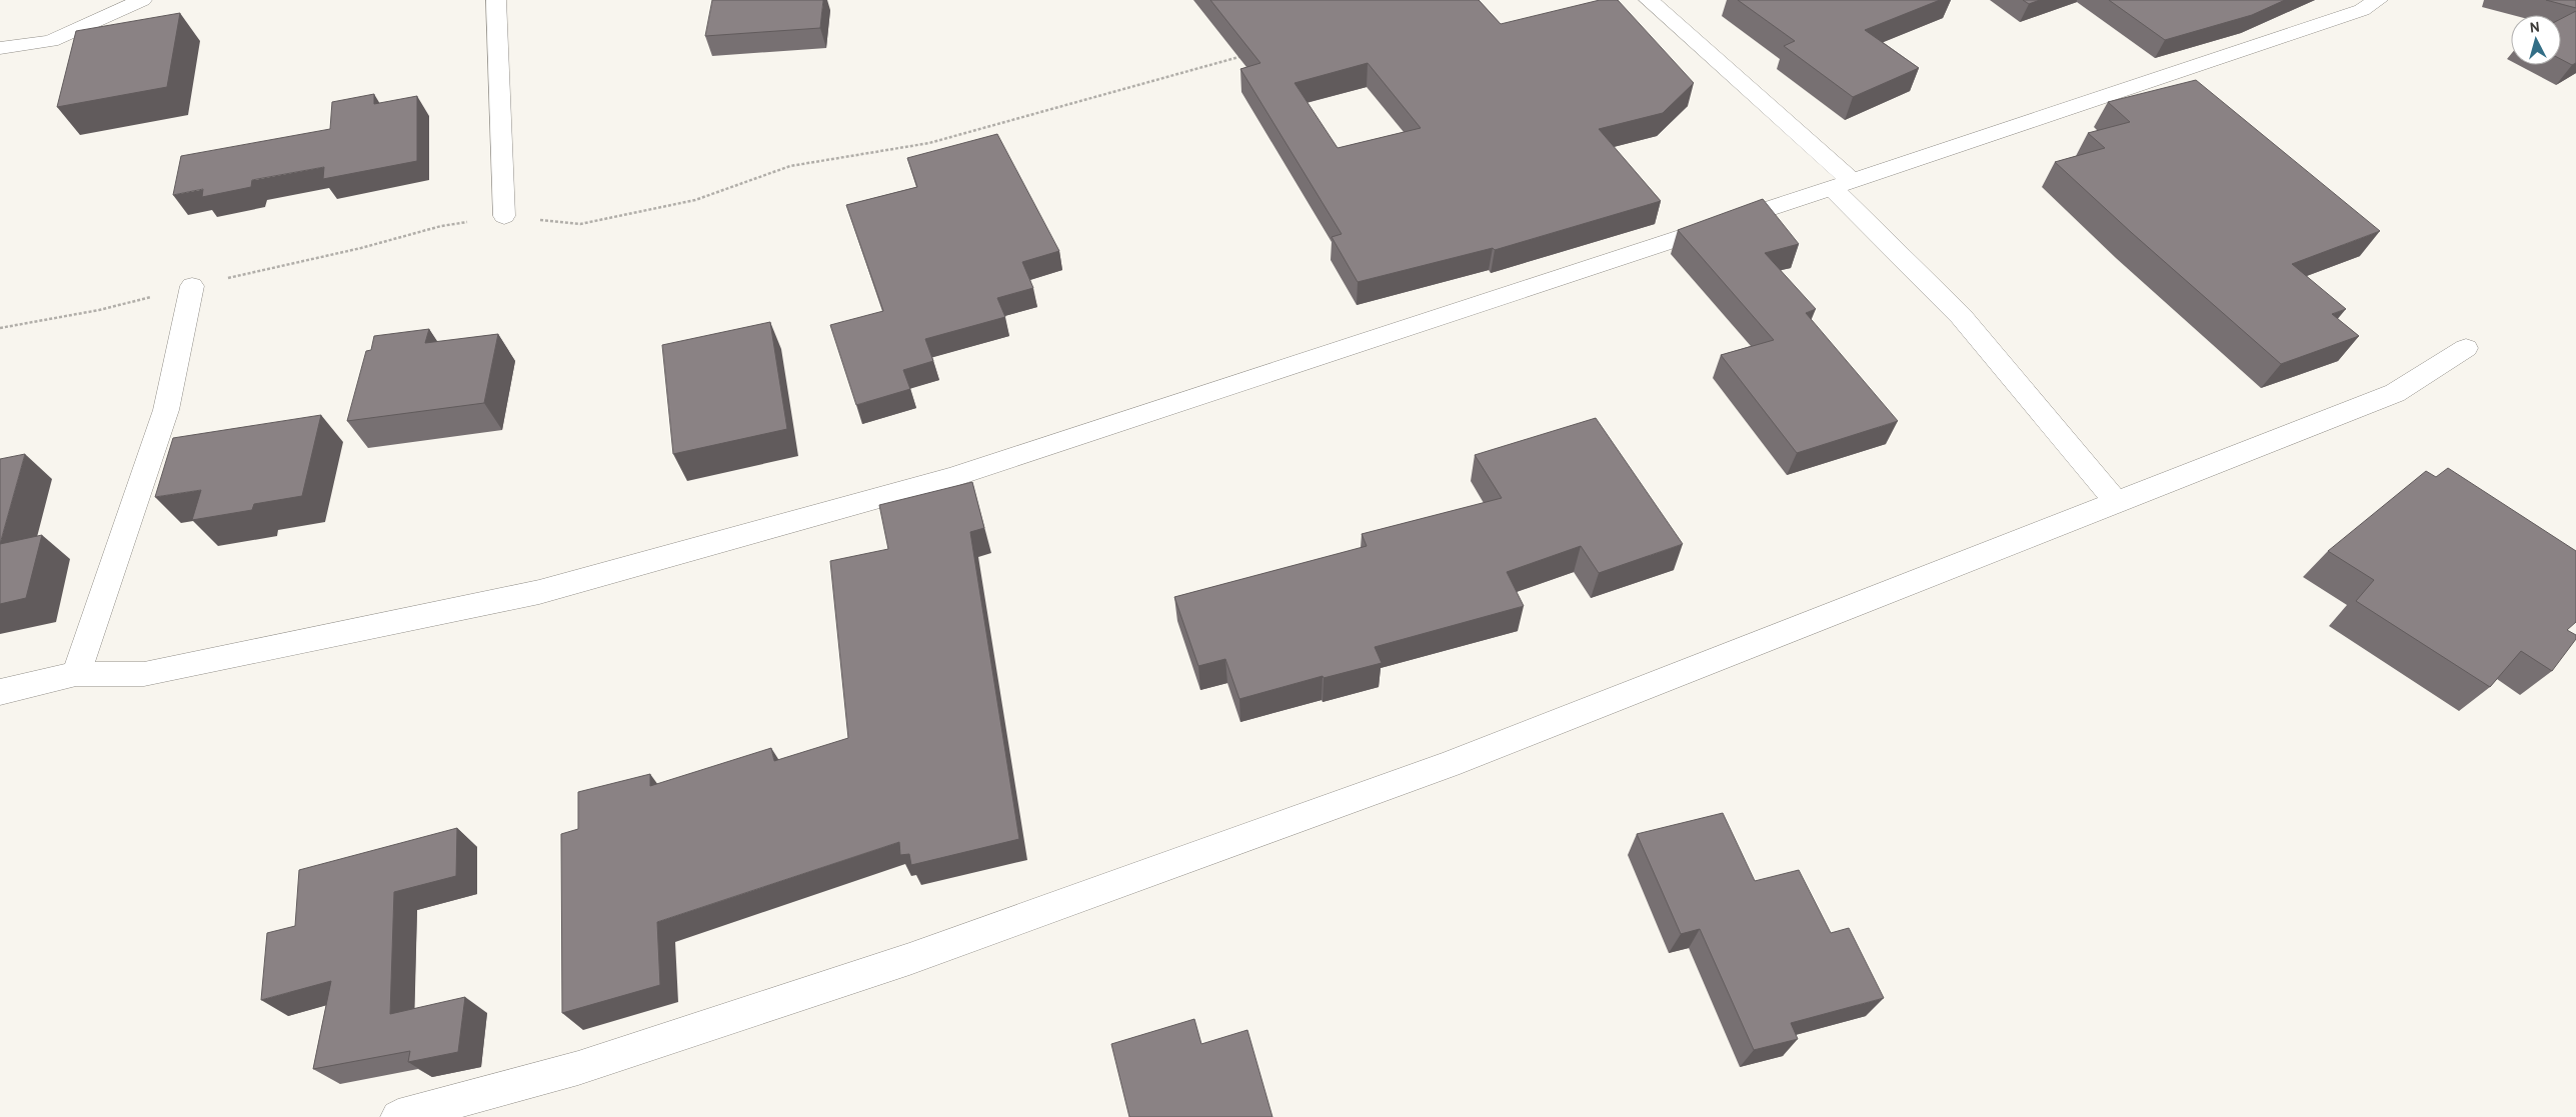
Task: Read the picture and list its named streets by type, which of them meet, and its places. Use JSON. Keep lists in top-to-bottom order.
{
  "north": "top"
}
